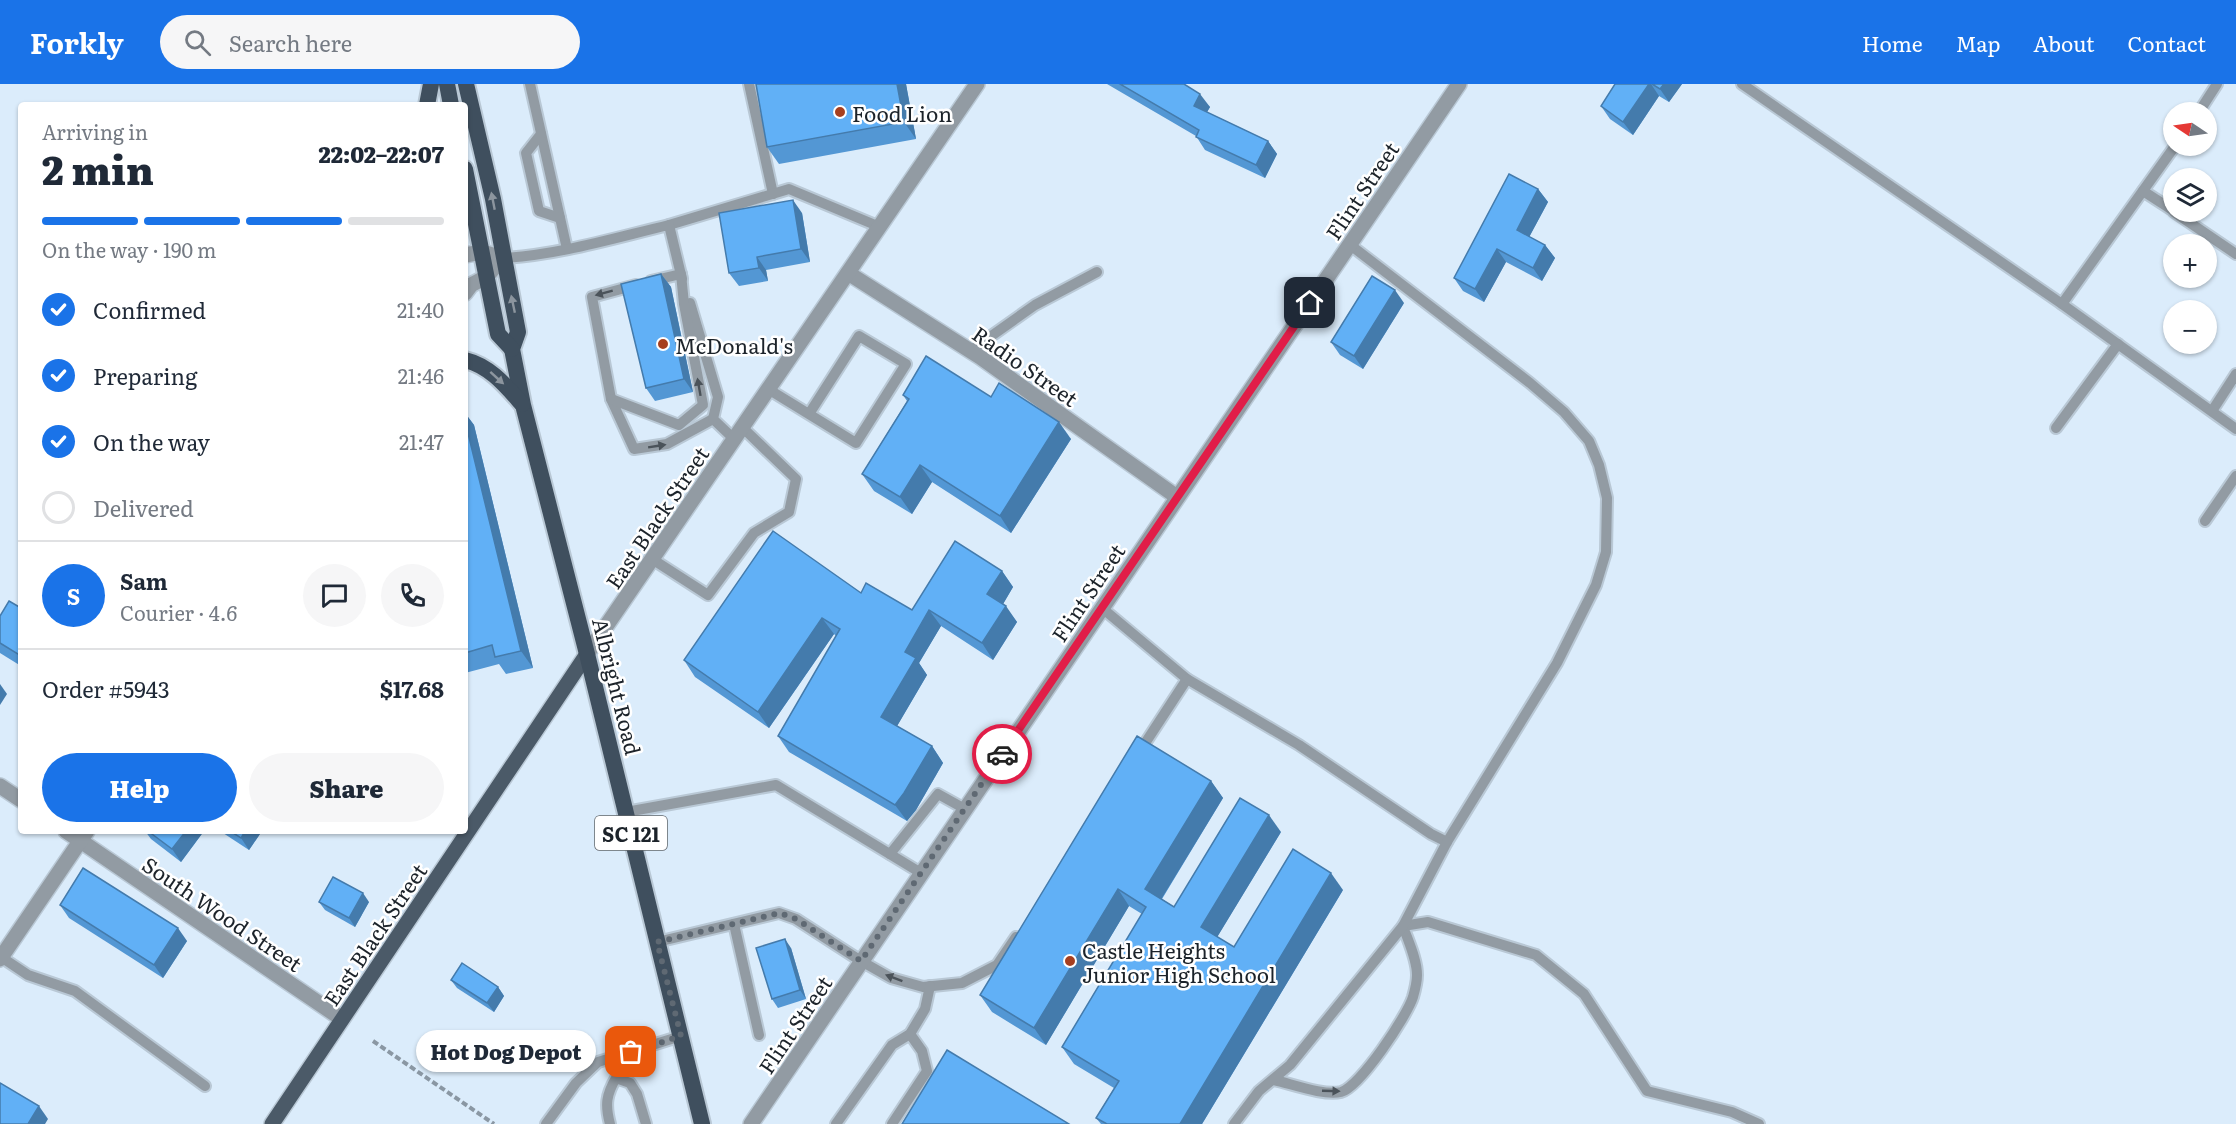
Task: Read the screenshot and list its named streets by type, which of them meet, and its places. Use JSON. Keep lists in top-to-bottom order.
{
  "streets": {
    "highway": ["Albright Road", "SC 121"],
    "main road": ["East Black Street"],
    "street": ["Flint Street", "Radio Street", "South Wood Street"]
  },
  "crossings": [
    ["Flint Street", "Radio Street"],
    ["Radio Street", "East Black Street"],
    ["East Black Street", "Albright Road"],
    ["East Black Street", "South Wood Street"]
  ],
  "places": [
    "Food Lion",
    "McDonald's",
    "Castle Heights Junior High School",
    "Hot Dog Depot"
  ],
  "north": "left",
  "page": {
    "header": "Forkly",
    "search": "Search here",
    "nav": [
      "Home",
      "Map",
      "About",
      "Contact"
    ],
    "map_buttons": ["+", "−"],
    "heading": ["2 min", "Arriving in", "22:02–22:07"],
    "panel": [
      "Sam",
      "Courier · 4.6",
      "Order #5943",
      "$17.68"
    ],
    "bar": "On the way · 190 m",
    "list": [
      ["Confirmed", "21:40"],
      ["Preparing", "21:46"],
      ["On the way", "21:47"],
      "Delivered"
    ],
    "round": "S",
    "buttons": ["Help", "Share"],
    "bubble": "Hot Dog Depot"
  }
}
